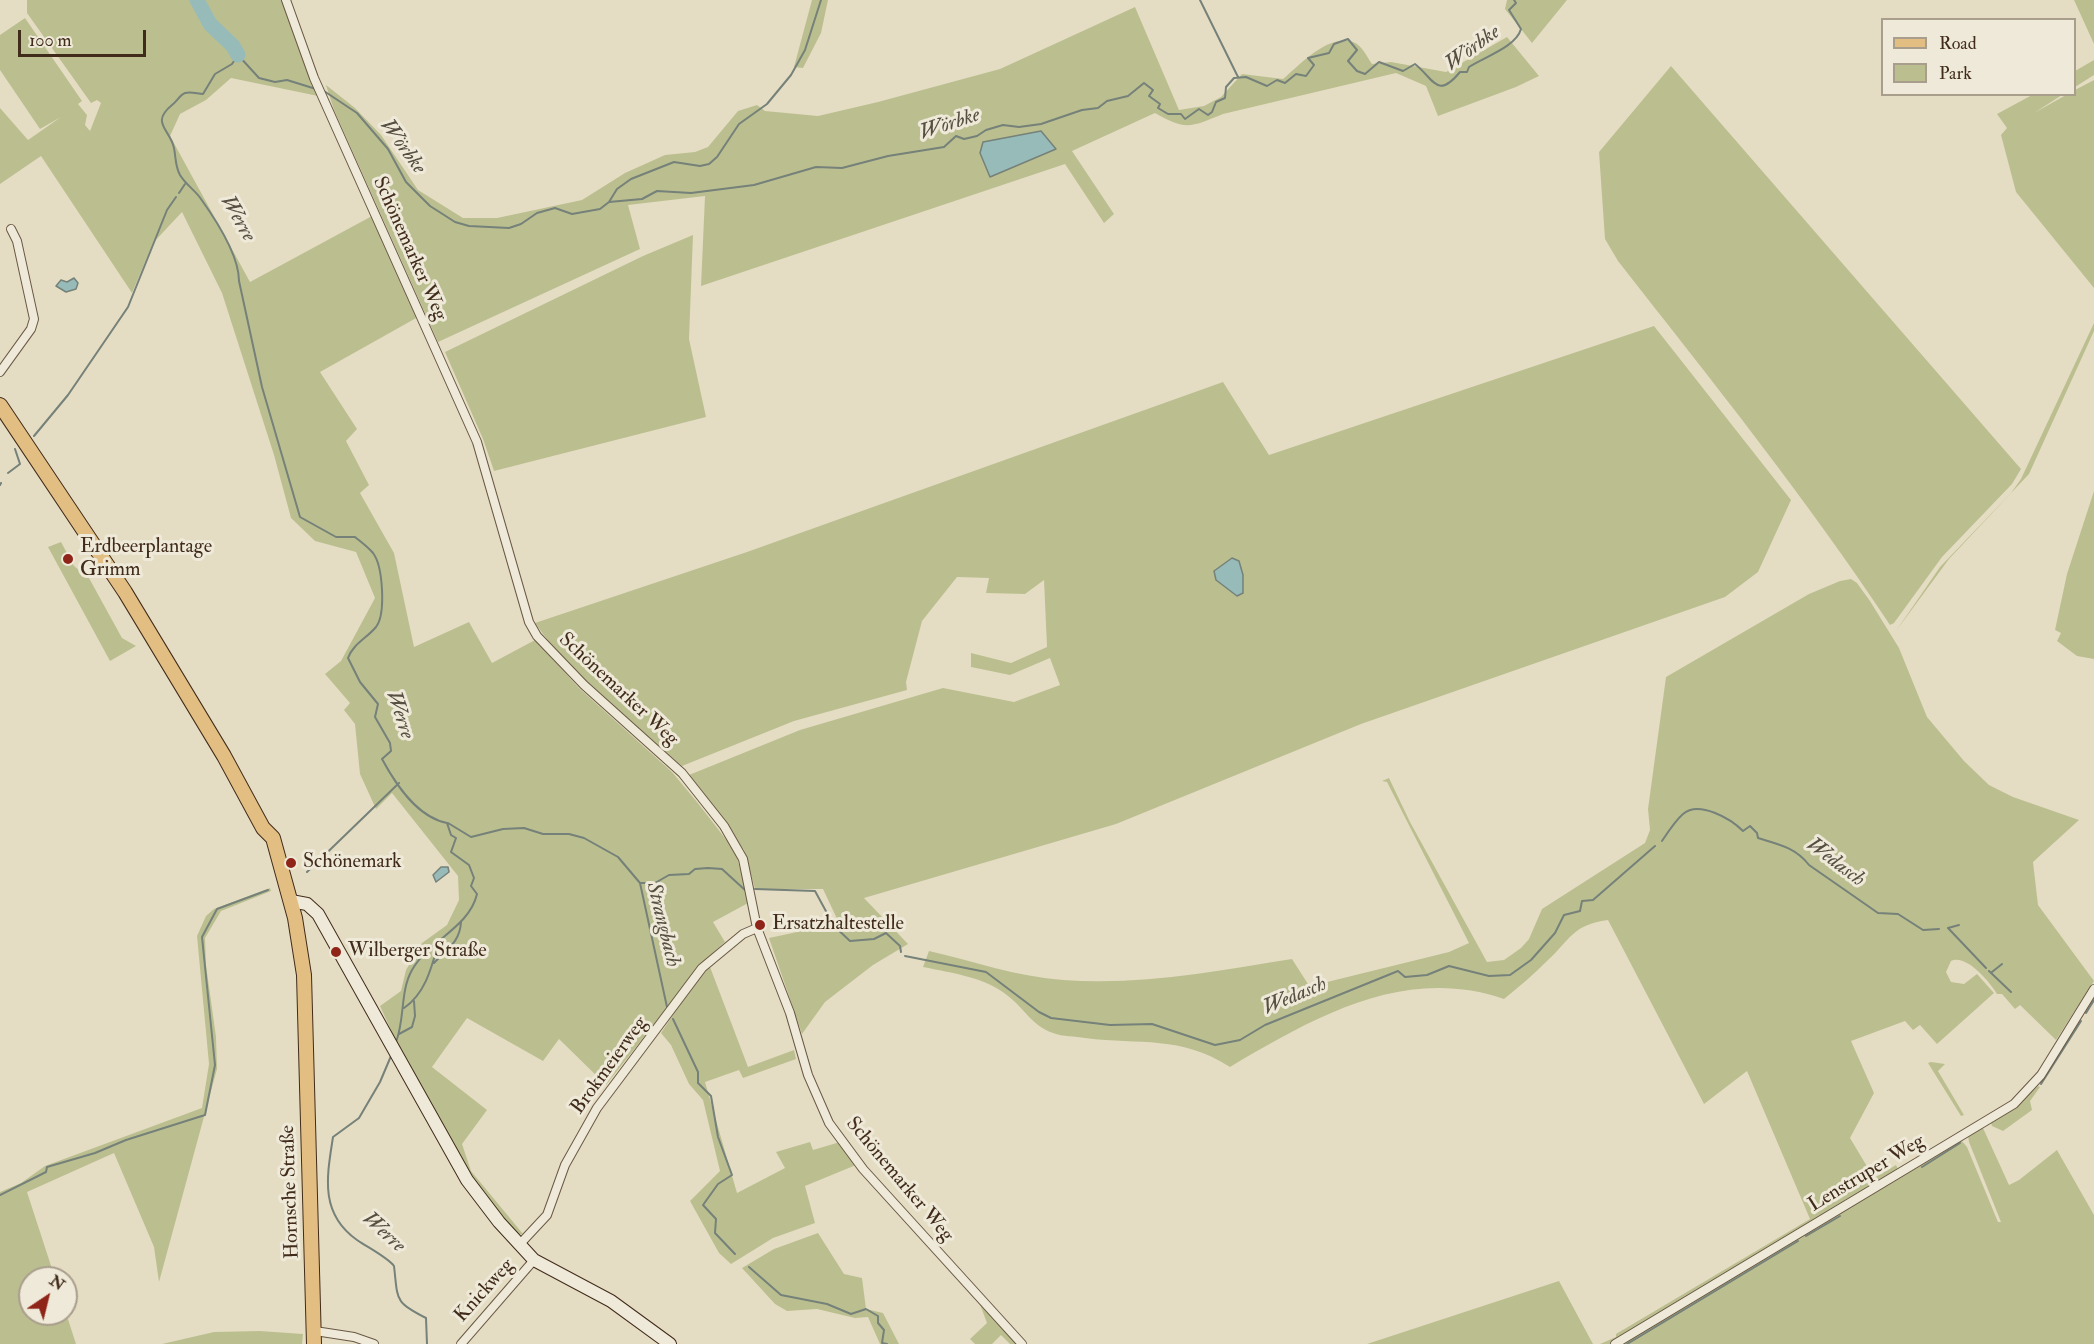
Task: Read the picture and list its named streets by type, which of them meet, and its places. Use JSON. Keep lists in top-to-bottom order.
{
  "streets": {
    "main road": ["Hornsche Straße"],
    "street": [
      "Schönemarker Weg",
      "Brokmeierweg",
      "Lenstruper Weg",
      "Knickweg"
    ]
  },
  "crossings": [
    ["Schönemarker Weg", "Brokmeierweg"]
  ],
  "water": [
    "Wörbke",
    "Werre",
    "Wedasch",
    "Strangbach"
  ],
  "places": [
    "Erdbeerplantage Grimm",
    "Schönemark",
    "Ersatzhaltestelle",
    "Wilberger Straße"
  ],
  "legend": ["Road", "Park"],
  "scale_bar": "100 m",
  "north": "top right"
}
